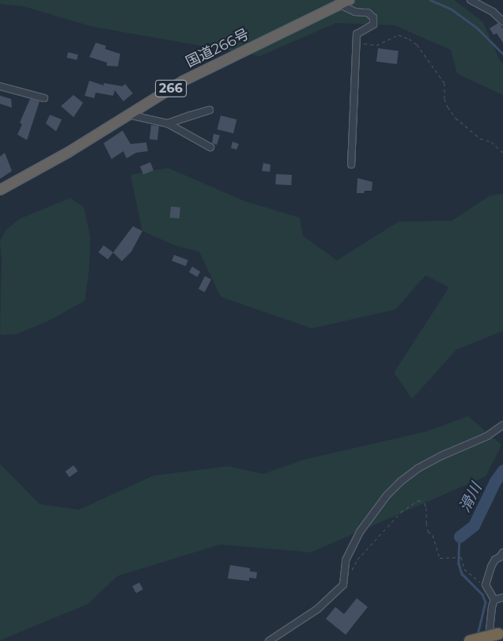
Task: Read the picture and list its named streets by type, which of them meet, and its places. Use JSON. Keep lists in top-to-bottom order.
{
  "streets": {
    "highway": ["国道266号", "266"]
  },
  "water": ["滑川"]
}
